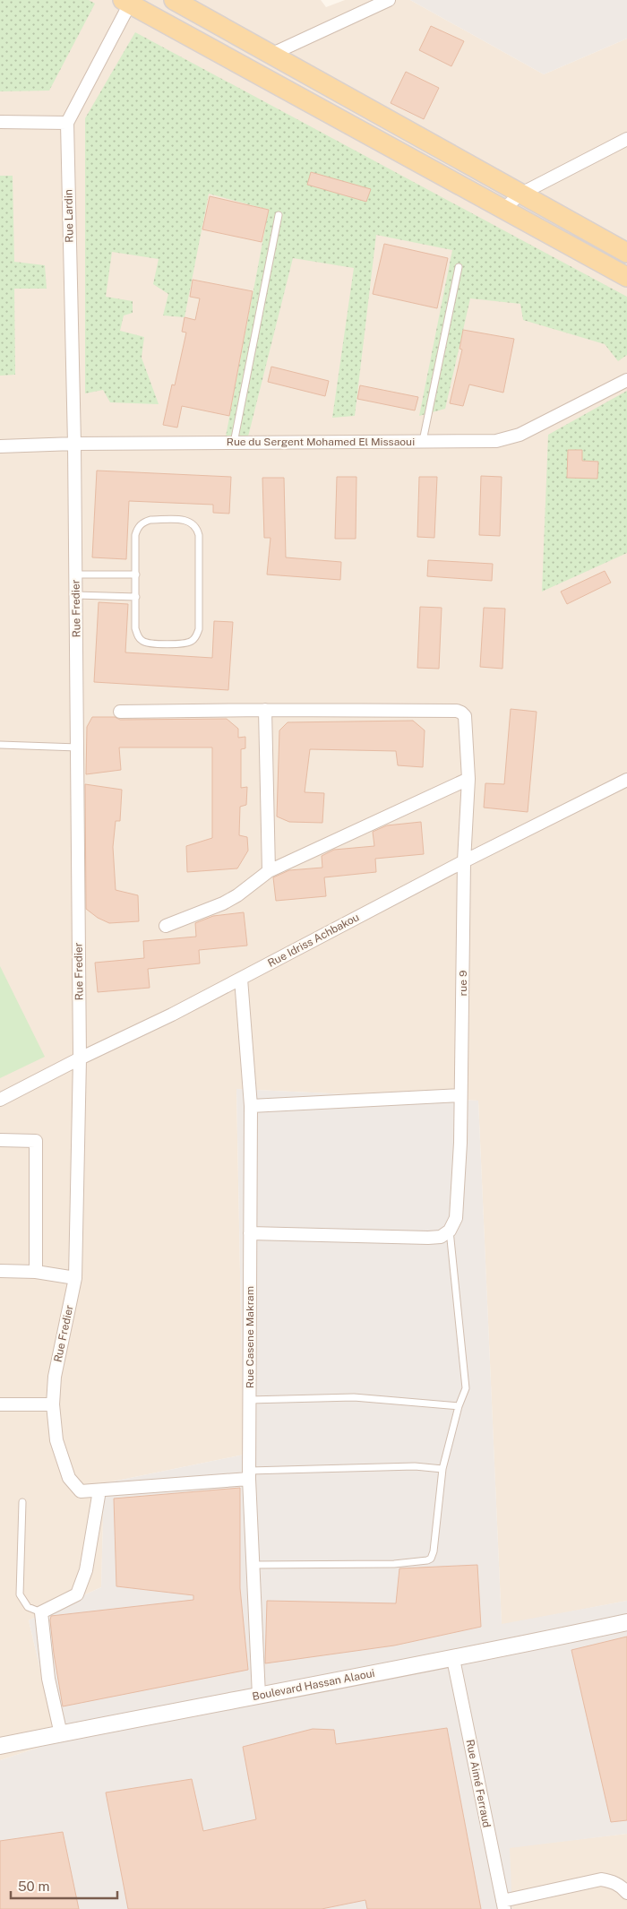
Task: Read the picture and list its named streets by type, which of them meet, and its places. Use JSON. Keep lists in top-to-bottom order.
{
  "streets": {
    "street": [
      "Rue Lardin",
      "Rue du Sergent Mohamed El Missaoui",
      "Rue Fredier",
      "Rue Idriss Achbakou",
      "rue 9",
      "Rue Casene Makram",
      "Boulevard Hassan Alaoui",
      "Rue Aimé Ferraud"
    ]
  },
  "crossings": [
    ["Rue Lardin", "Rue du Sergent Mohamed El Missaoui"],
    ["Rue Lardin", "Rue Fredier"],
    ["Rue du Sergent Mohamed El Missaoui", "Rue Fredier"],
    ["Rue Fredier", "Rue Idriss Achbakou"],
    ["Rue Idriss Achbakou", "rue 9"],
    ["Rue Idriss Achbakou", "Rue Casene Makram"],
    ["Rue Casene Makram", "Boulevard Hassan Alaoui"],
    ["Boulevard Hassan Alaoui", "Rue Aimé Ferraud"]
  ],
  "scale_bar": "50 m"
}
